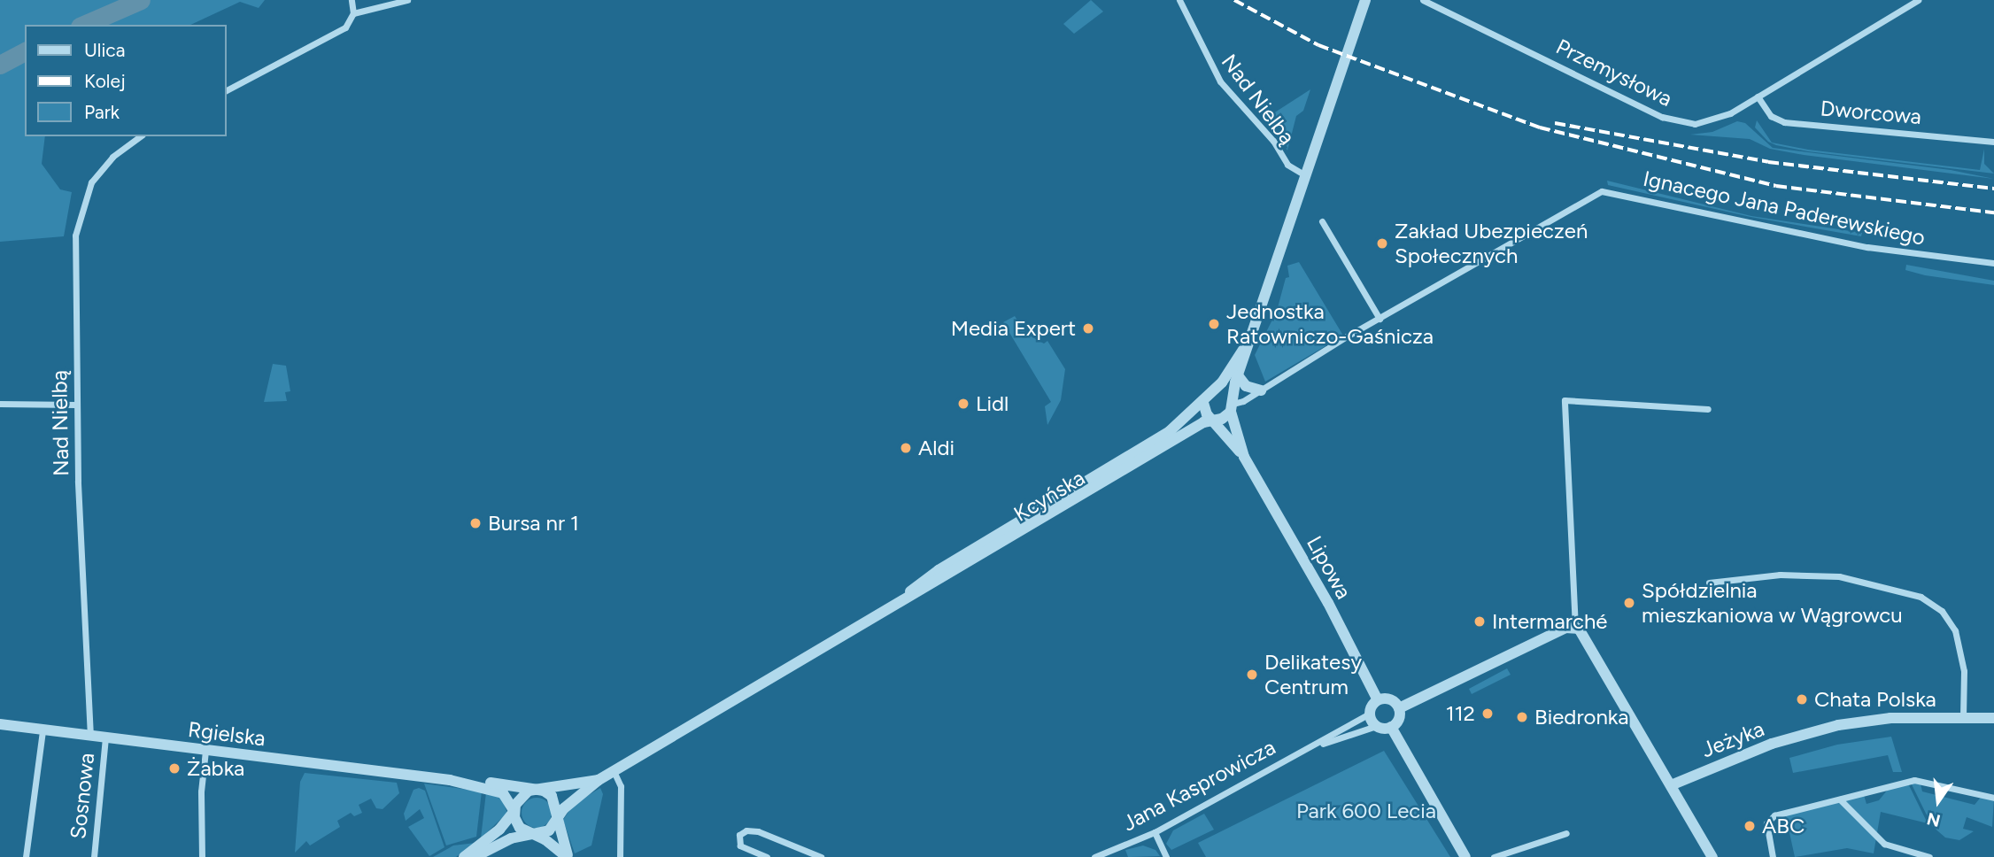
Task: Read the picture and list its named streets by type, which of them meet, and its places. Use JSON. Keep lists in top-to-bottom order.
{
  "streets": {
    "street": [
      "Przemysłowa",
      "Nad Nielbą",
      "Dworcowa",
      "Ignacego Jana Paderewskiego",
      "Kcyńska",
      "Lipowa",
      "Rgielska",
      "Jeżyka",
      "Jana Kasprowicza",
      "Sosnowa"
    ]
  },
  "crossings": [
    ["Przemysłowa", "Dworcowa"],
    ["Nad Nielbą", "Rgielska"],
    ["Kcyńska", "Lipowa"],
    ["Kcyńska", "Rgielska"],
    ["Lipowa", "Jana Kasprowicza"],
    ["Rgielska", "Sosnowa"]
  ],
  "parks": ["Park 600 Lecia"],
  "places": [
    "Zakład Ubezpieczeń Społecznych",
    "Jednostka Ratowniczo-Gaśnicza",
    "Media Expert",
    "Lidl",
    "Aldi",
    "Bursa nr 1",
    "Spółdzielnia mieszkaniowa w Wągrowcu",
    "Intermarché",
    "Delikatesy Centrum",
    "Chata Polska",
    "112",
    "Biedronka",
    "Żabka",
    "ABC"
  ],
  "legend": ["Ulica", "Kolej", "Park"],
  "north": "bottom"
}
